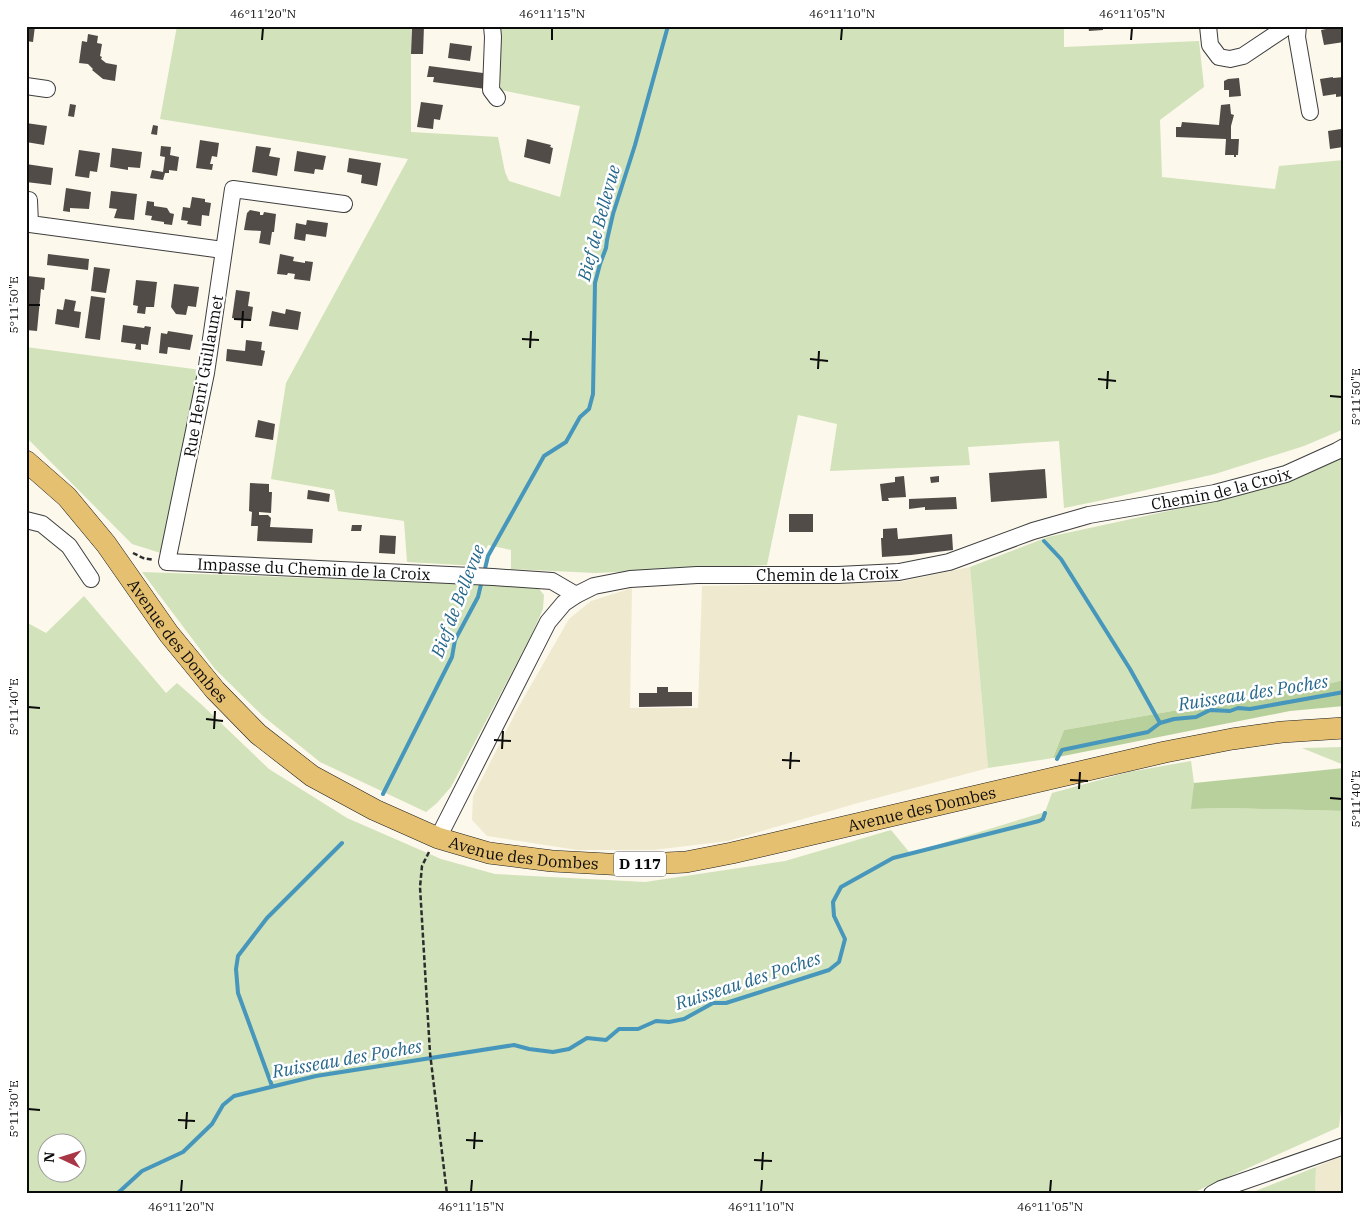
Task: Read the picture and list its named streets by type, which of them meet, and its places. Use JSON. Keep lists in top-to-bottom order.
{
  "streets": {
    "main road": ["Avenue des Dombes", "D 117"],
    "street": ["Rue Henri Guillaumet", "Chemin de la Croix", "Impasse du Chemin de la Croix"]
  },
  "crossings": [
    ["Rue Henri Guillaumet", "Impasse du Chemin de la Croix"],
    ["Chemin de la Croix", "Impasse du Chemin de la Croix"],
    ["Chemin de la Croix", "Avenue des Dombes"]
  ],
  "water": ["Bief de Bellevue", "Ruisseau des Poches"],
  "north": "left",
  "coordinates": [
    "46°11'20\"N",
    "46°11'15\"N",
    "46°11'10\"N",
    "46°11'05\"N",
    "5°11'50\"E",
    "5°11'40\"E",
    "5°11'30\"E"
  ]
}
